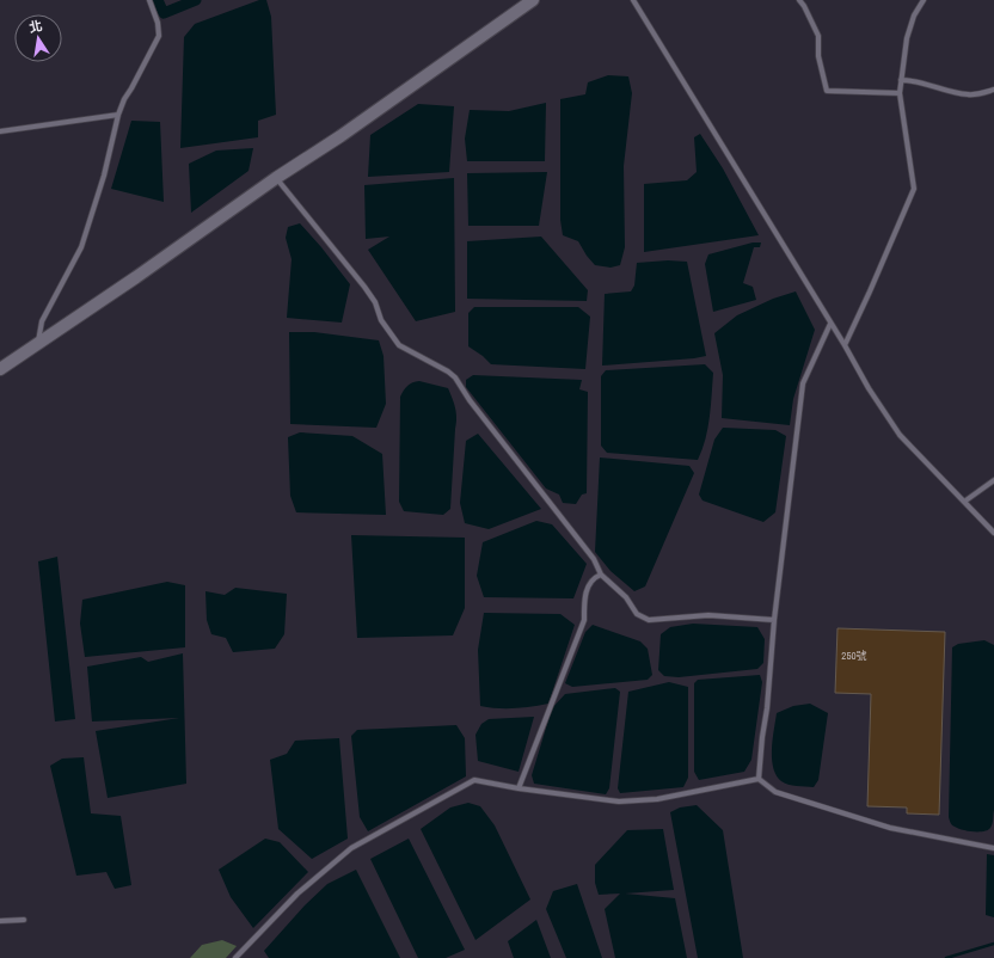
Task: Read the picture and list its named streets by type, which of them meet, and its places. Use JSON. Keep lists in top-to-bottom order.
{
  "house_numbers": ["250號"],
  "north": "top"
}
